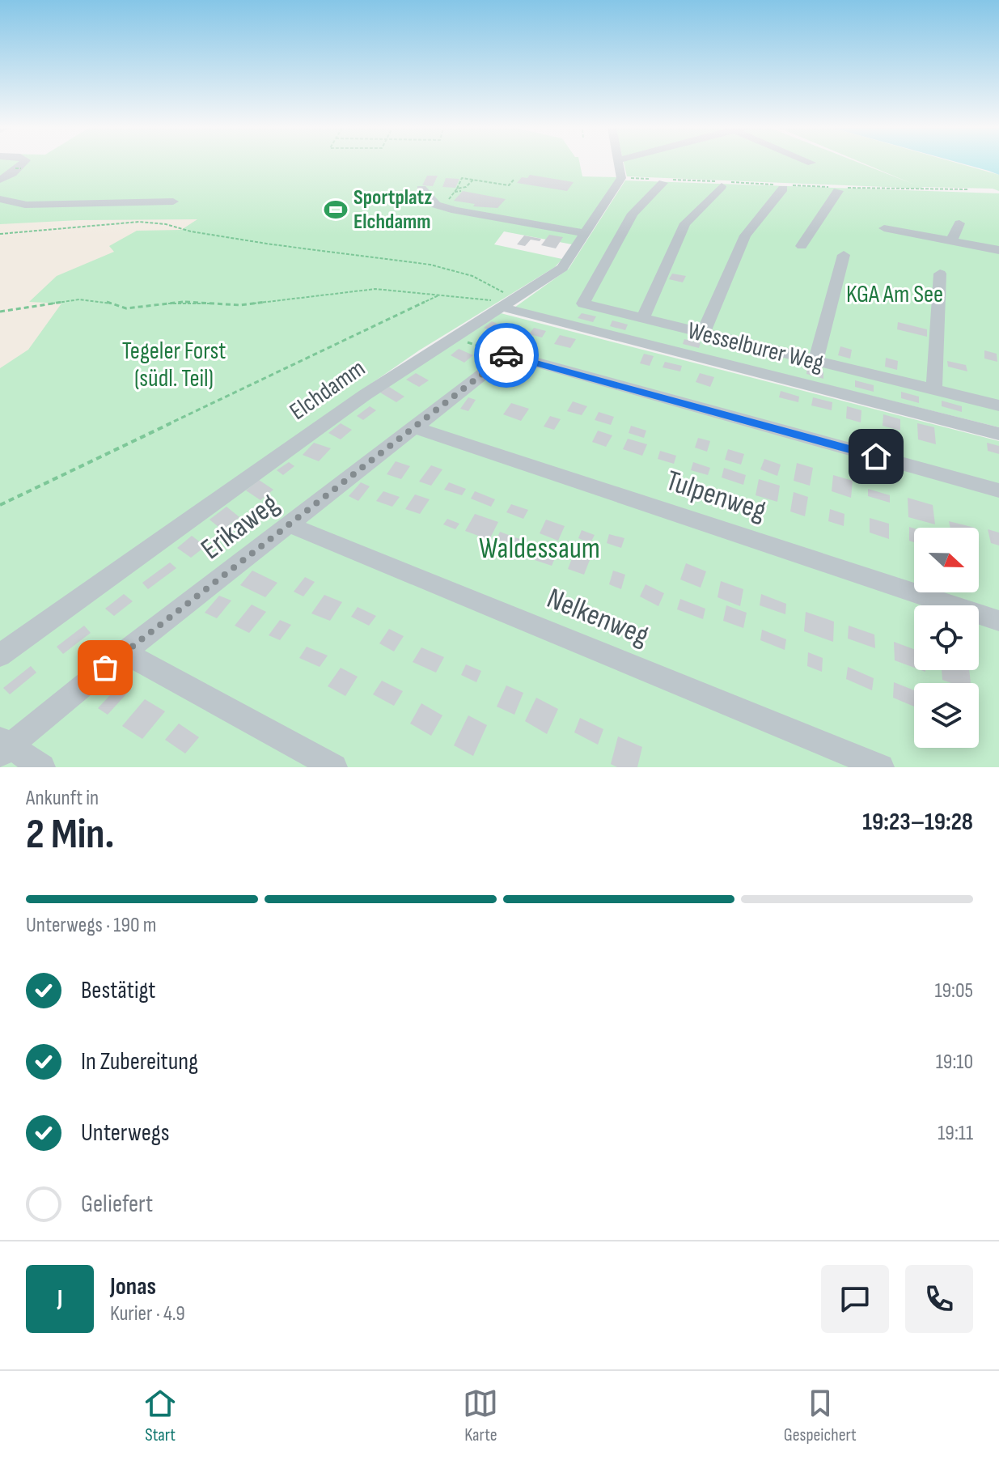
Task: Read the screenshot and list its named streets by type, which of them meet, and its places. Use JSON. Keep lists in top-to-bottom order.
{
  "streets": {
    "street": [
      "Wesselburer Weg",
      "Elchdamm",
      "Tulpenweg",
      "Erikaweg",
      "Nelkenweg"
    ]
  },
  "crossings": [
    ["Wesselburer Weg", "Elchdamm"],
    ["Tulpenweg", "Erikaweg"],
    ["Erikaweg", "Nelkenweg"]
  ],
  "parks": ["KGA Am See", "Tegeler Forst (südl. Teil)", "Waldessaum"],
  "places": {
    "sports": ["Sportplatz Elchdamm"]
  },
  "north": "right",
  "page": {
    "heading": ["2 Min.", "Ankunft in", "19:23–19:28"],
    "panel": ["Jonas", "Kurier · 4.9"],
    "bar": "Unterwegs · 190 m",
    "list": [
      ["Bestätigt", "19:05"],
      ["In Zubereitung", "19:10"],
      ["Unterwegs", "19:11"],
      "Geliefert"
    ],
    "round": "J",
    "tabs": ["Start", "Karte", "Gespeichert"]
  }
}
